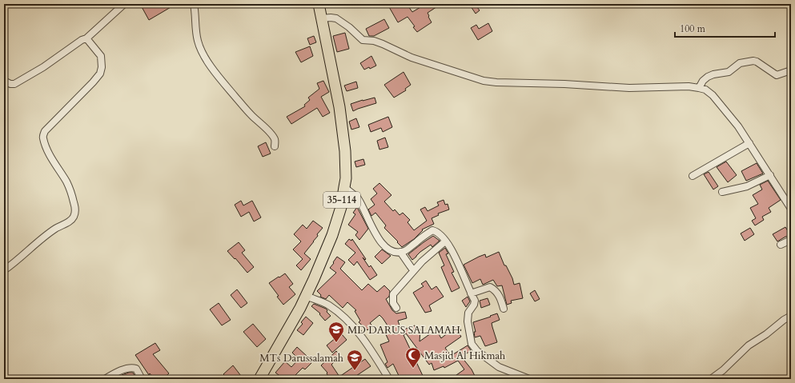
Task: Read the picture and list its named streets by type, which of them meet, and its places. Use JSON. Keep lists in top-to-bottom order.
{
  "streets": {
    "main road": ["35-114"]
  },
  "places": {
    "school or university": ["MD DARUS SALAMAH", "MTs Darussalamah"],
    "mosque": ["Masjid Al Hikmah"]
  },
  "scale_bar": "100 m"
}
